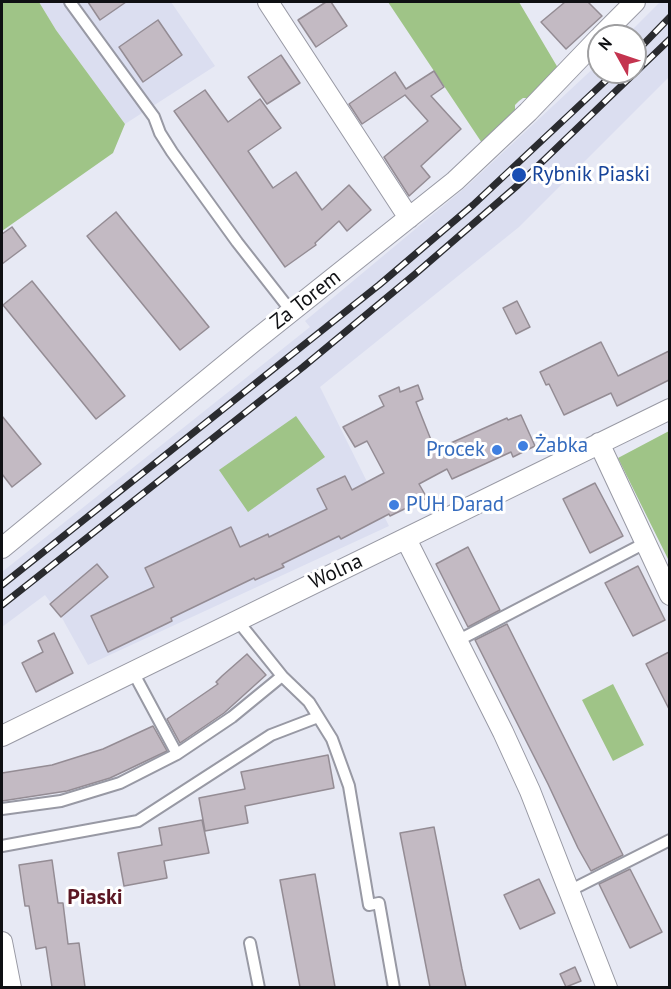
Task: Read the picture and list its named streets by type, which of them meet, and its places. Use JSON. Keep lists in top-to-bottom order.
{
  "streets": {
    "street": ["Za Torem", "Wolna"]
  },
  "districts": ["Piaski"],
  "places": [
    "Rybnik Piaski",
    "Żabka",
    "Procek",
    "PUH Darad"
  ],
  "north": "top left"
}
